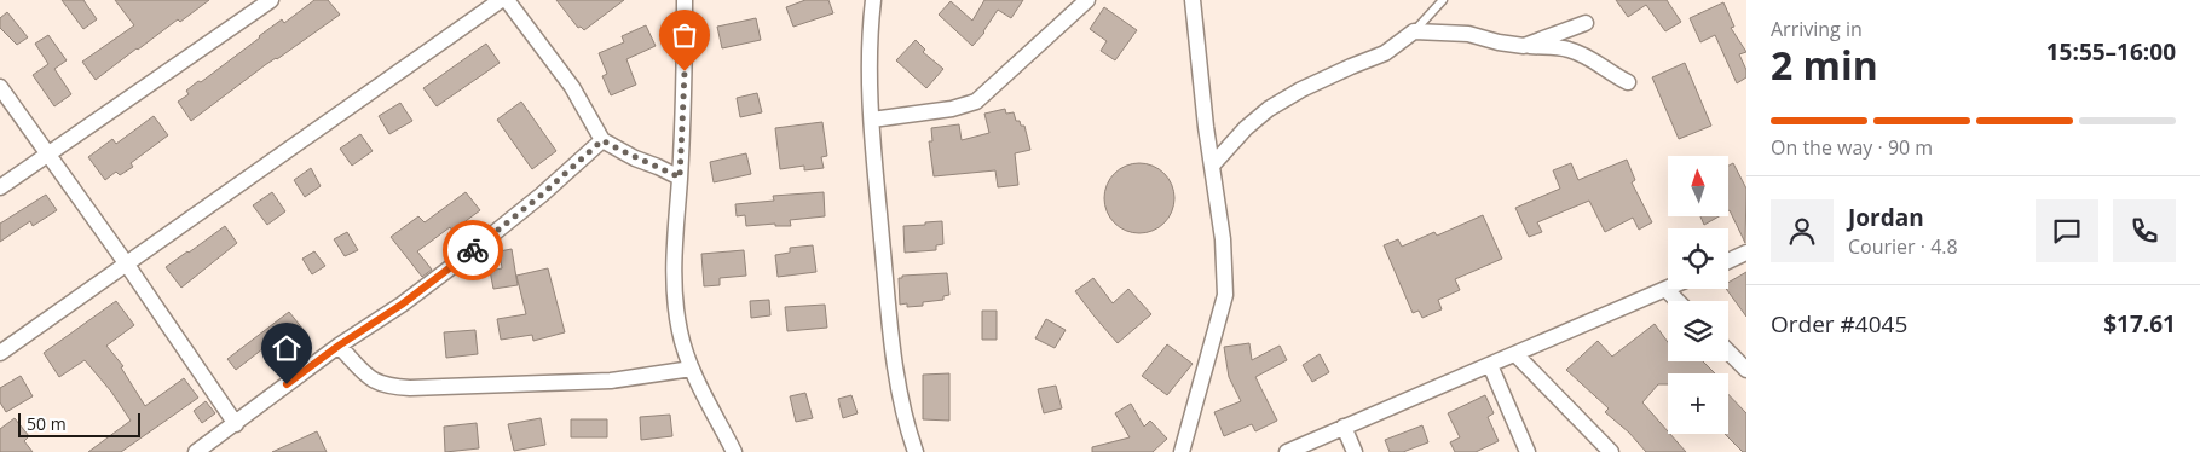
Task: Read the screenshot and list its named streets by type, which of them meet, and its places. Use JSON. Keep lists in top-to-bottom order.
{
  "scale_bar": "50 m",
  "north": "top",
  "page": {
    "heading": ["2 min", "Arriving in", "15:55–16:00"],
    "panel": [
      "Jordan",
      "Courier · 4.8",
      "Order #4045",
      "$17.61"
    ],
    "bar": "On the way · 90 m",
    "map_buttons": "+",
    "scale": "50 m"
  }
}
